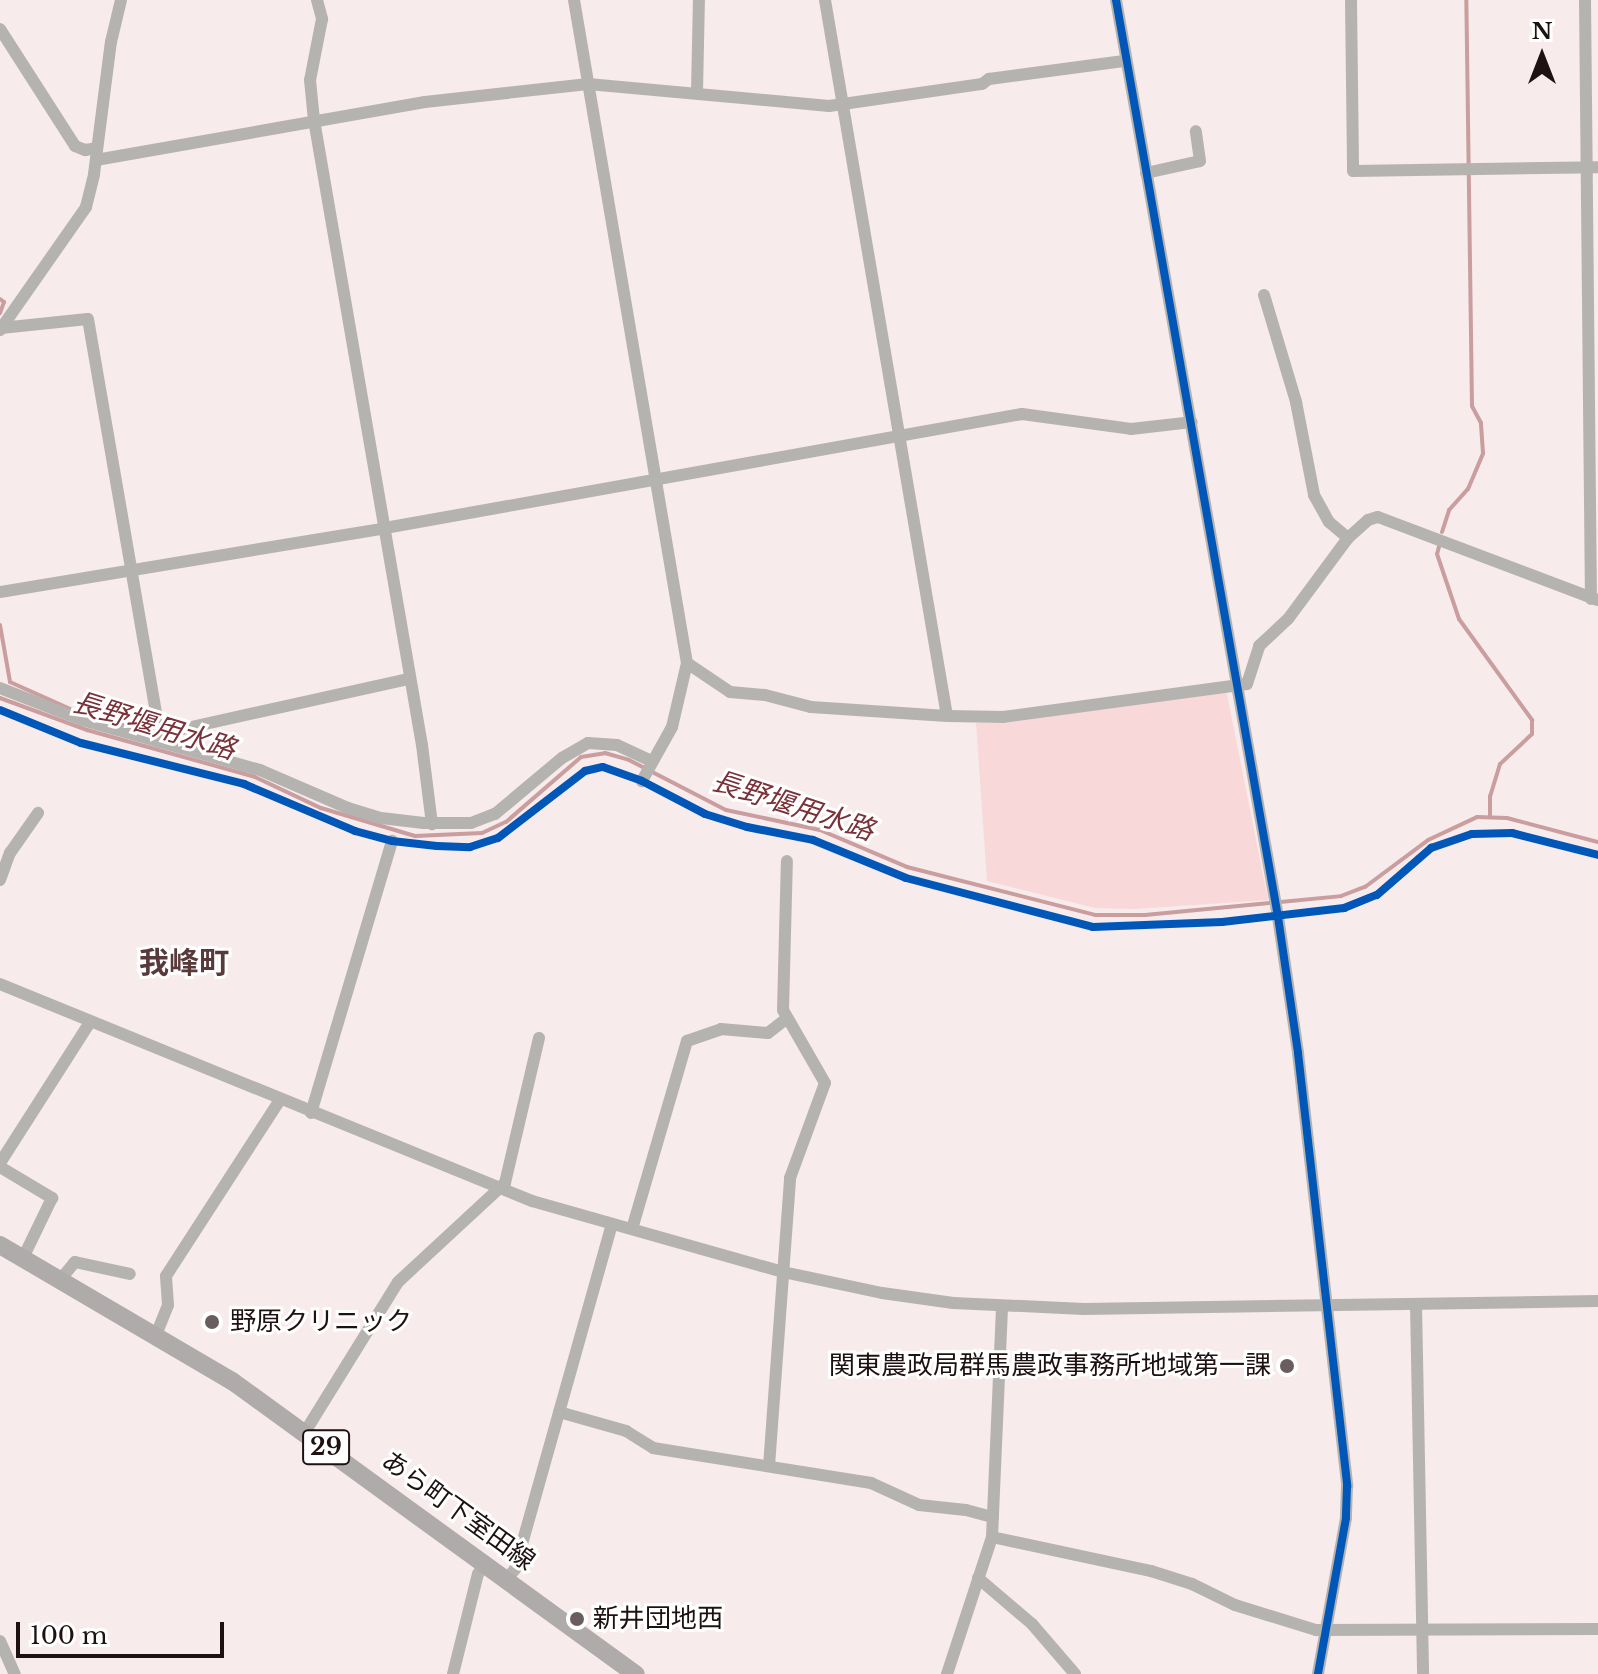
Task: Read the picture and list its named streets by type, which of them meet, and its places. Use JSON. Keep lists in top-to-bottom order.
{
  "streets": {
    "main road": ["29", "あら町下室田線"]
  },
  "districts": ["我峰町"],
  "water": ["長野堰用水路"],
  "places": ["野原クリニック", "関東農政局群馬農政事務所地域第一課", "新井団地西"],
  "scale_bar": "100 m",
  "north": "top"
}
